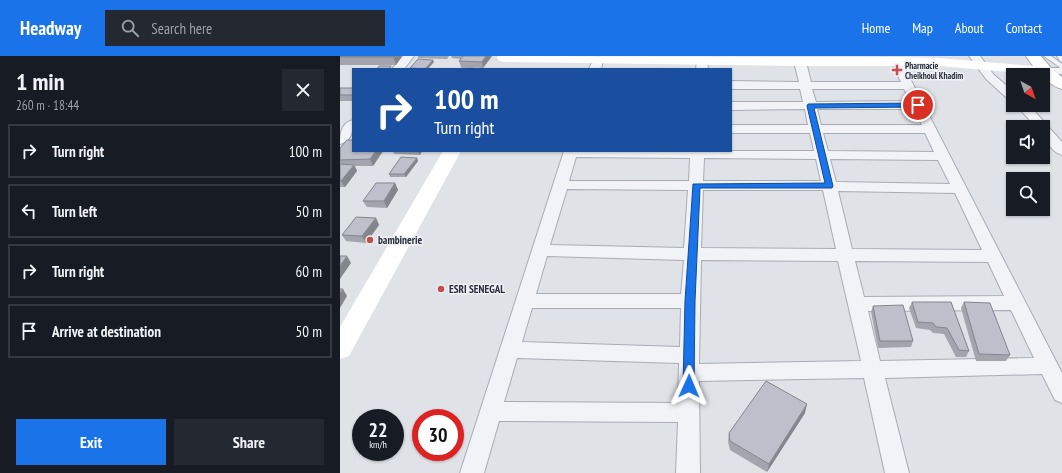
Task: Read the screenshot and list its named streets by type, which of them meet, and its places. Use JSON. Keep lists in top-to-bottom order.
{
  "places": {
    "health": ["Pharmacie Cheikhoul Khadim"],
    "other": ["bambinerie", "ESRI SENEGAL"]
  },
  "north": "bottom right",
  "page": {
    "header": "Headway",
    "search": "Search here",
    "nav": [
      "Home",
      "Map",
      "About",
      "Contact"
    ],
    "heading": ["1 min", "260 m · 18:44"],
    "turn": ["100 m", "Turn right"],
    "list": [
      {
        "name": "Turn right",
        "value": "100 m"
      },
      {
        "name": "Turn left",
        "value": "50 m"
      },
      {
        "name": "Turn right",
        "value": "60 m"
      },
      {
        "name": "Arrive at destination",
        "value": "50 m"
      }
    ],
    "speed": "22 km/h",
    "limit": "30",
    "buttons": ["Exit", "Share"]
  }
}
